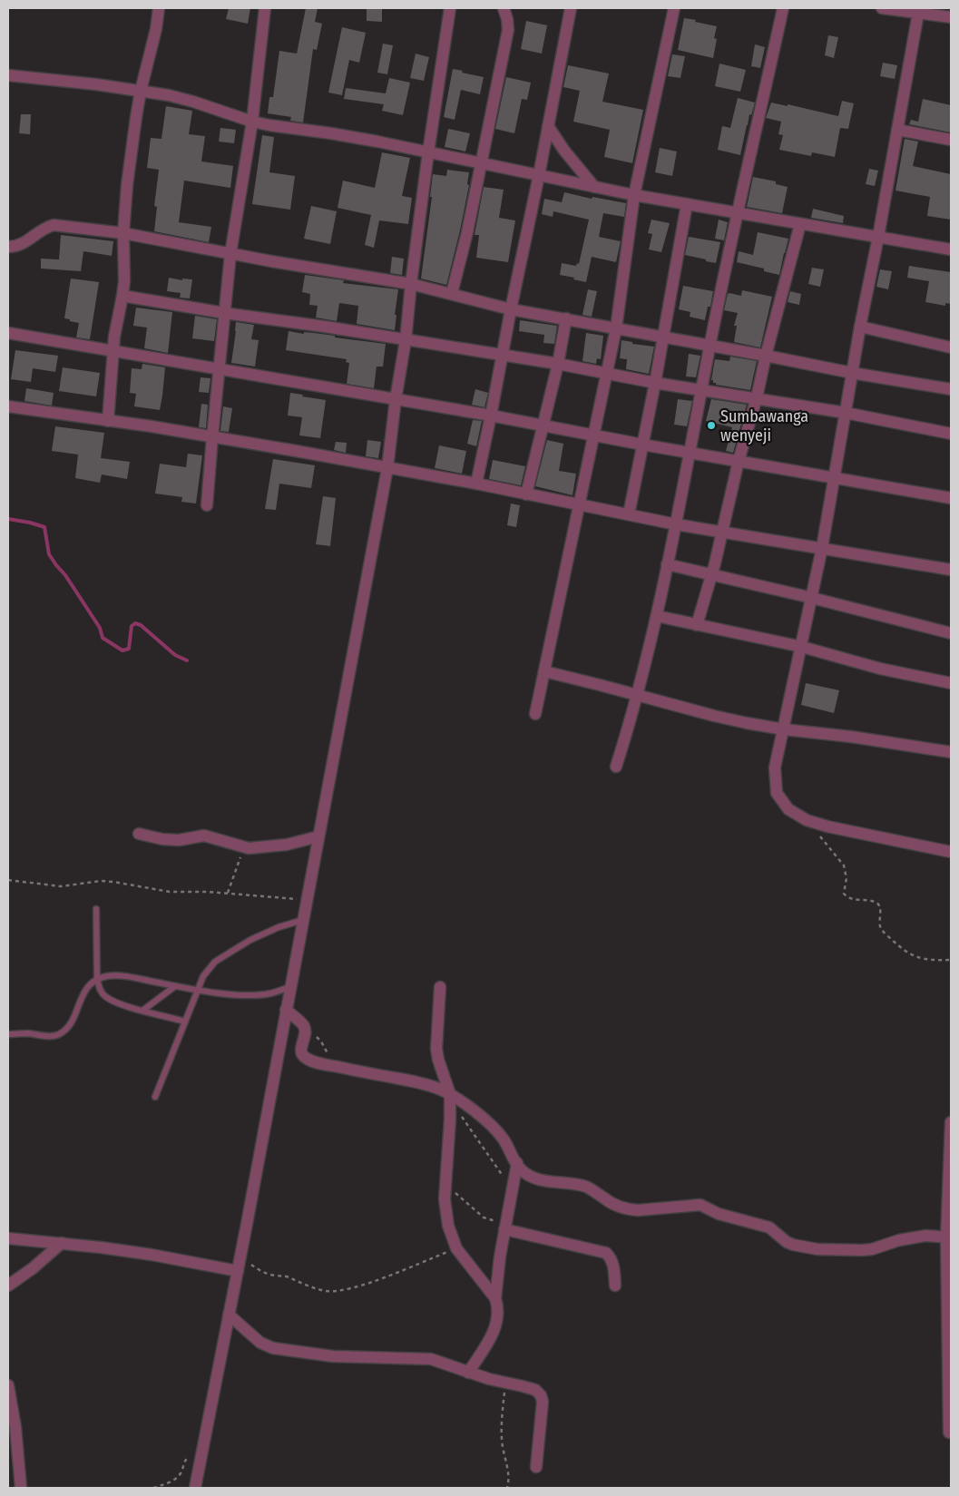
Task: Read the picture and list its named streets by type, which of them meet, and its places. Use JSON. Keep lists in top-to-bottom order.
{
  "places": ["Sumbawanga wenyeji"]
}
